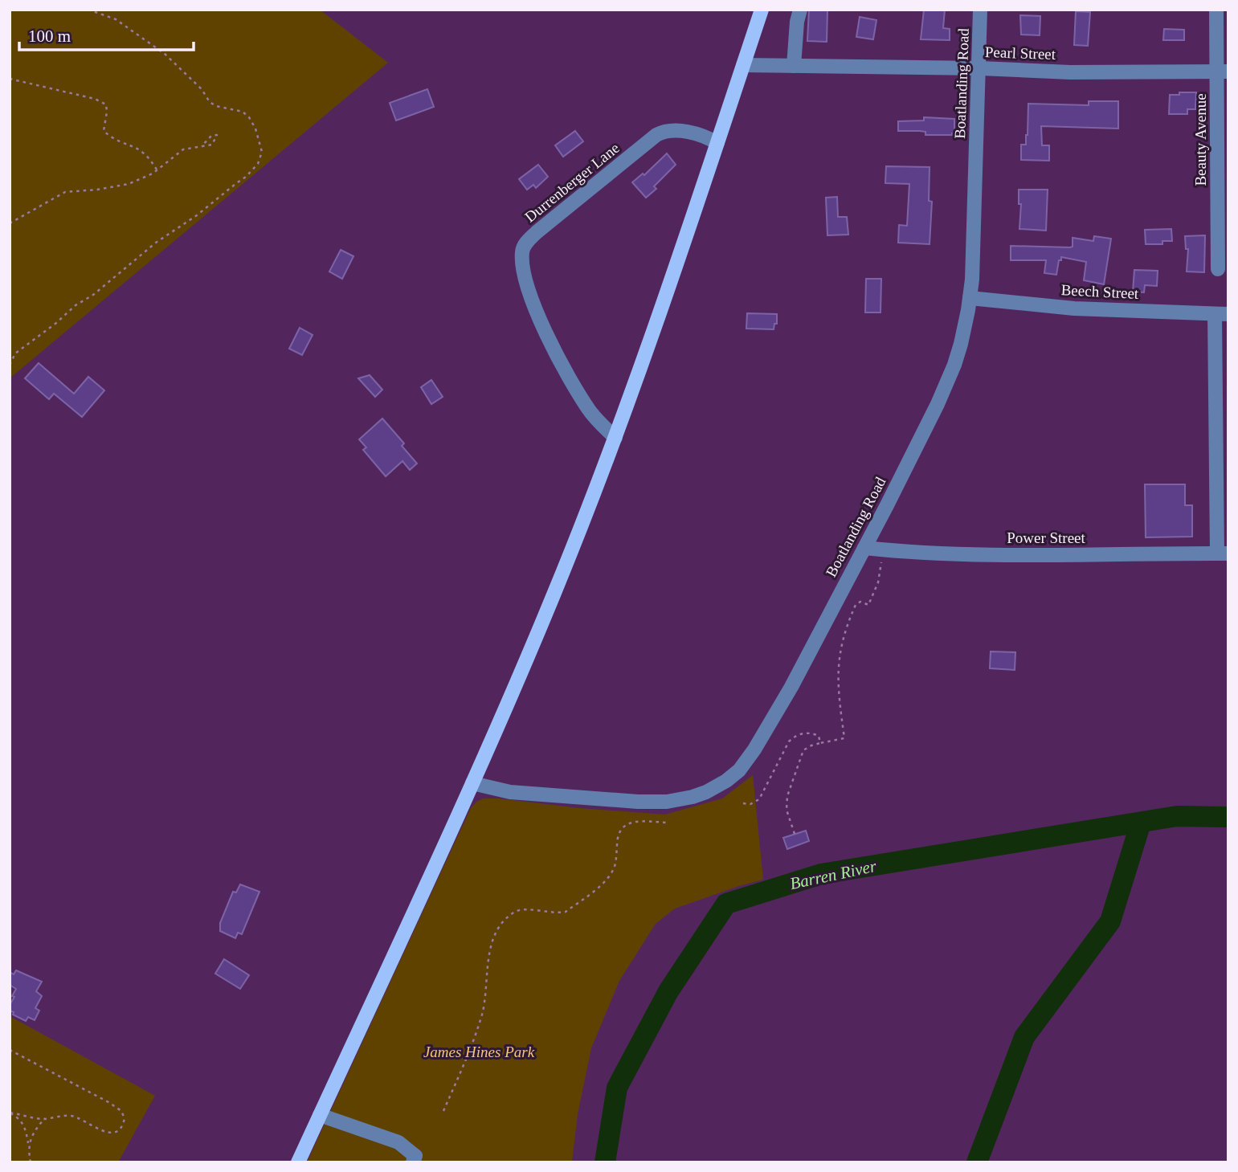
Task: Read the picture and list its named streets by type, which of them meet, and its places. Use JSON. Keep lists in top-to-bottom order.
{
  "streets": {
    "street": [
      "Pearl Street",
      "Boatlanding Road",
      "Beauty Avenue",
      "Durrenberger Lane",
      "Beech Street",
      "Power Street"
    ]
  },
  "crossings": [
    ["Pearl Street", "Boatlanding Road"],
    ["Pearl Street", "Beauty Avenue"],
    ["Boatlanding Road", "Beech Street"],
    ["Boatlanding Road", "Power Street"]
  ],
  "water": ["Barren River"],
  "parks": ["James Hines Park"],
  "scale_bar": "100 m"
}
